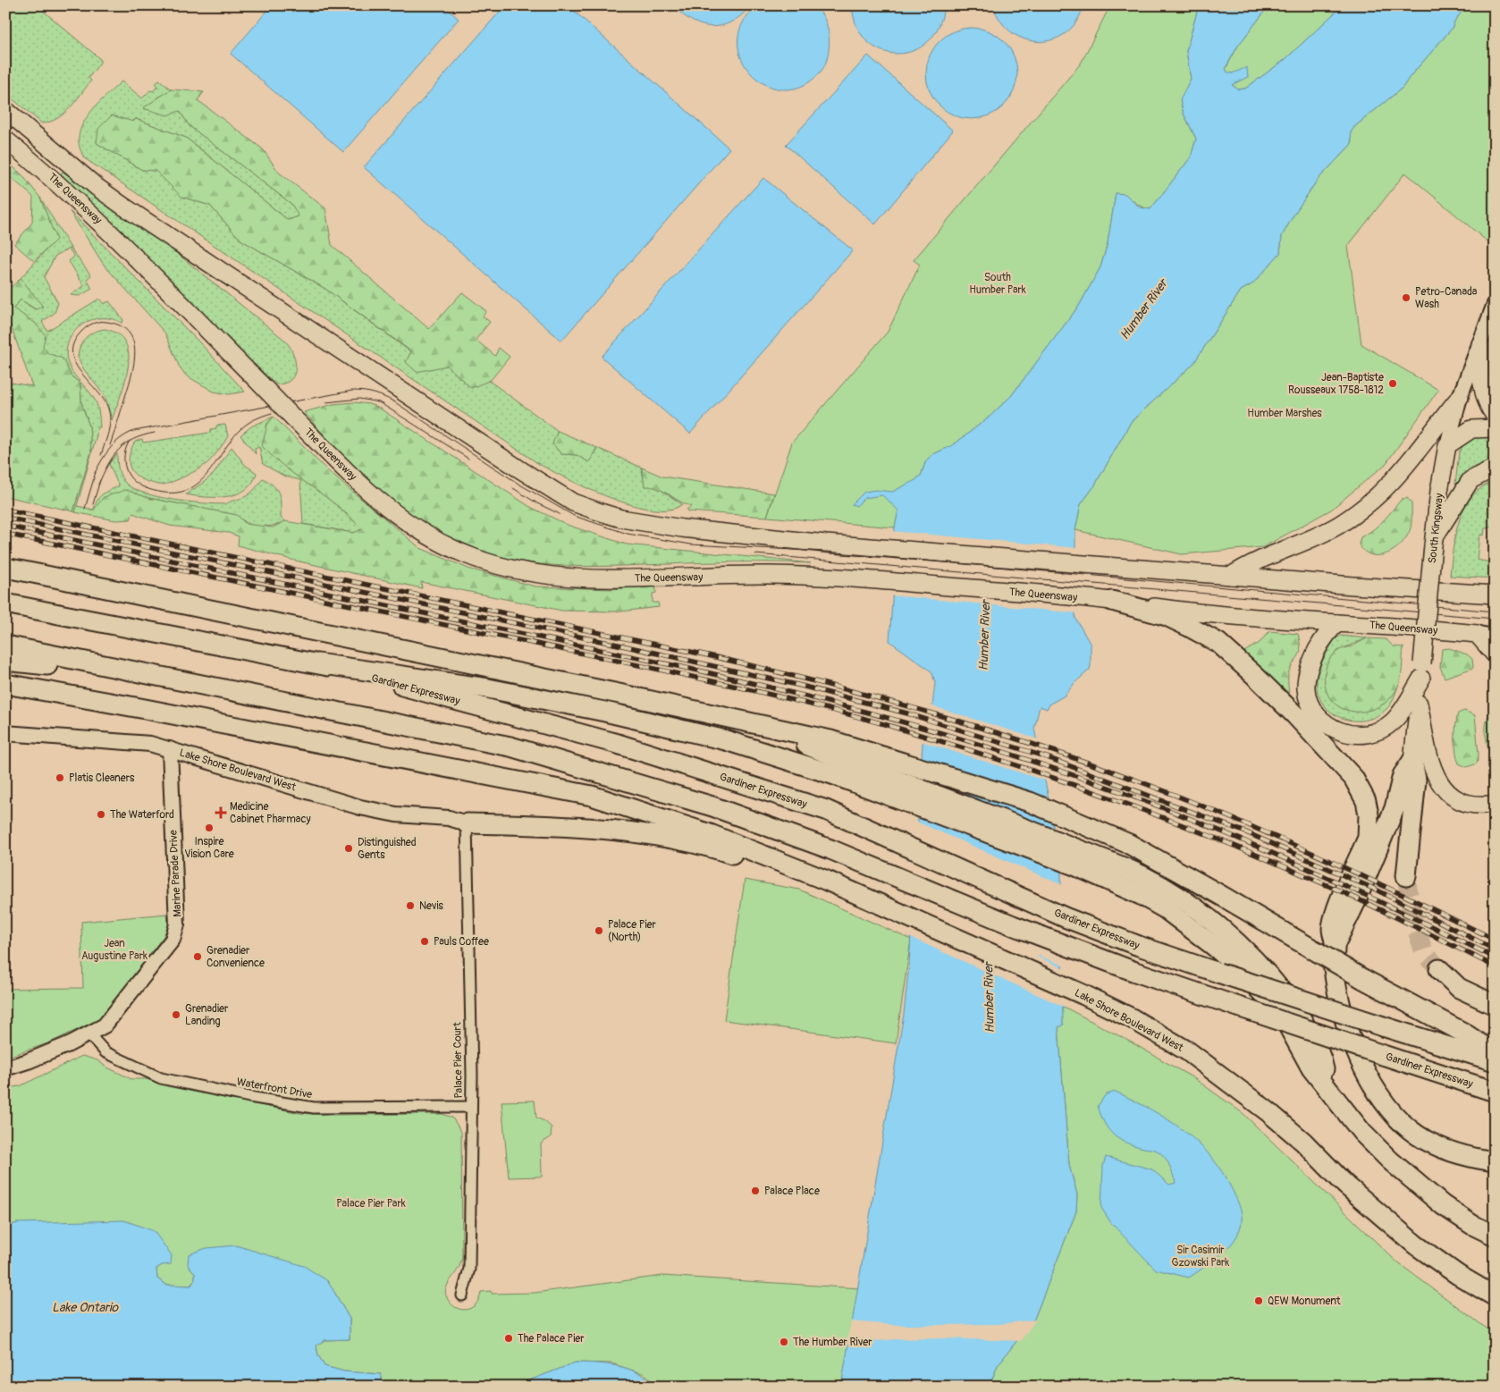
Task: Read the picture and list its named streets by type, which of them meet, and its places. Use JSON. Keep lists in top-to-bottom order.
{
  "streets": {
    "highway": ["Gardiner Expressway", "Lake Shore Boulevard West"],
    "main road": ["The Queensway", "South Kingsway"],
    "street": ["Marine Parade Drive", "Palace Pier Court", "Waterfront Drive"]
  },
  "crossings": [
    ["Lake Shore Boulevard West", "Marine Parade Drive"],
    ["Lake Shore Boulevard West", "Palace Pier Court"],
    ["Marine Parade Drive", "Waterfront Drive"],
    ["Palace Pier Court", "Waterfront Drive"]
  ],
  "water": ["Humber River", "Lake Ontario"],
  "parks": [
    "South Humber Park",
    "Humber Marshes",
    "Jean Augustine Park",
    "Palace Pier Park",
    "Sir Casimir Gzowski Park"
  ],
  "places": {
    "other": [
      "Petro-Canada Wash",
      "Jean-Baptiste Rousseaux 1758-1812",
      "Platis Cleaners",
      "The Waterford",
      "Inspire Vision Care",
      "Distinguished Gents",
      "Nevis",
      "Palace Pier (North)",
      "Pauls Coffee",
      "Grenadier Convenience",
      "Grenadier Landing",
      "Palace Place",
      "QEW Monument",
      "The Palace Pier",
      "The Humber River"
    ],
    "health": ["Medicine Cabinet Pharmacy"]
  }
}
